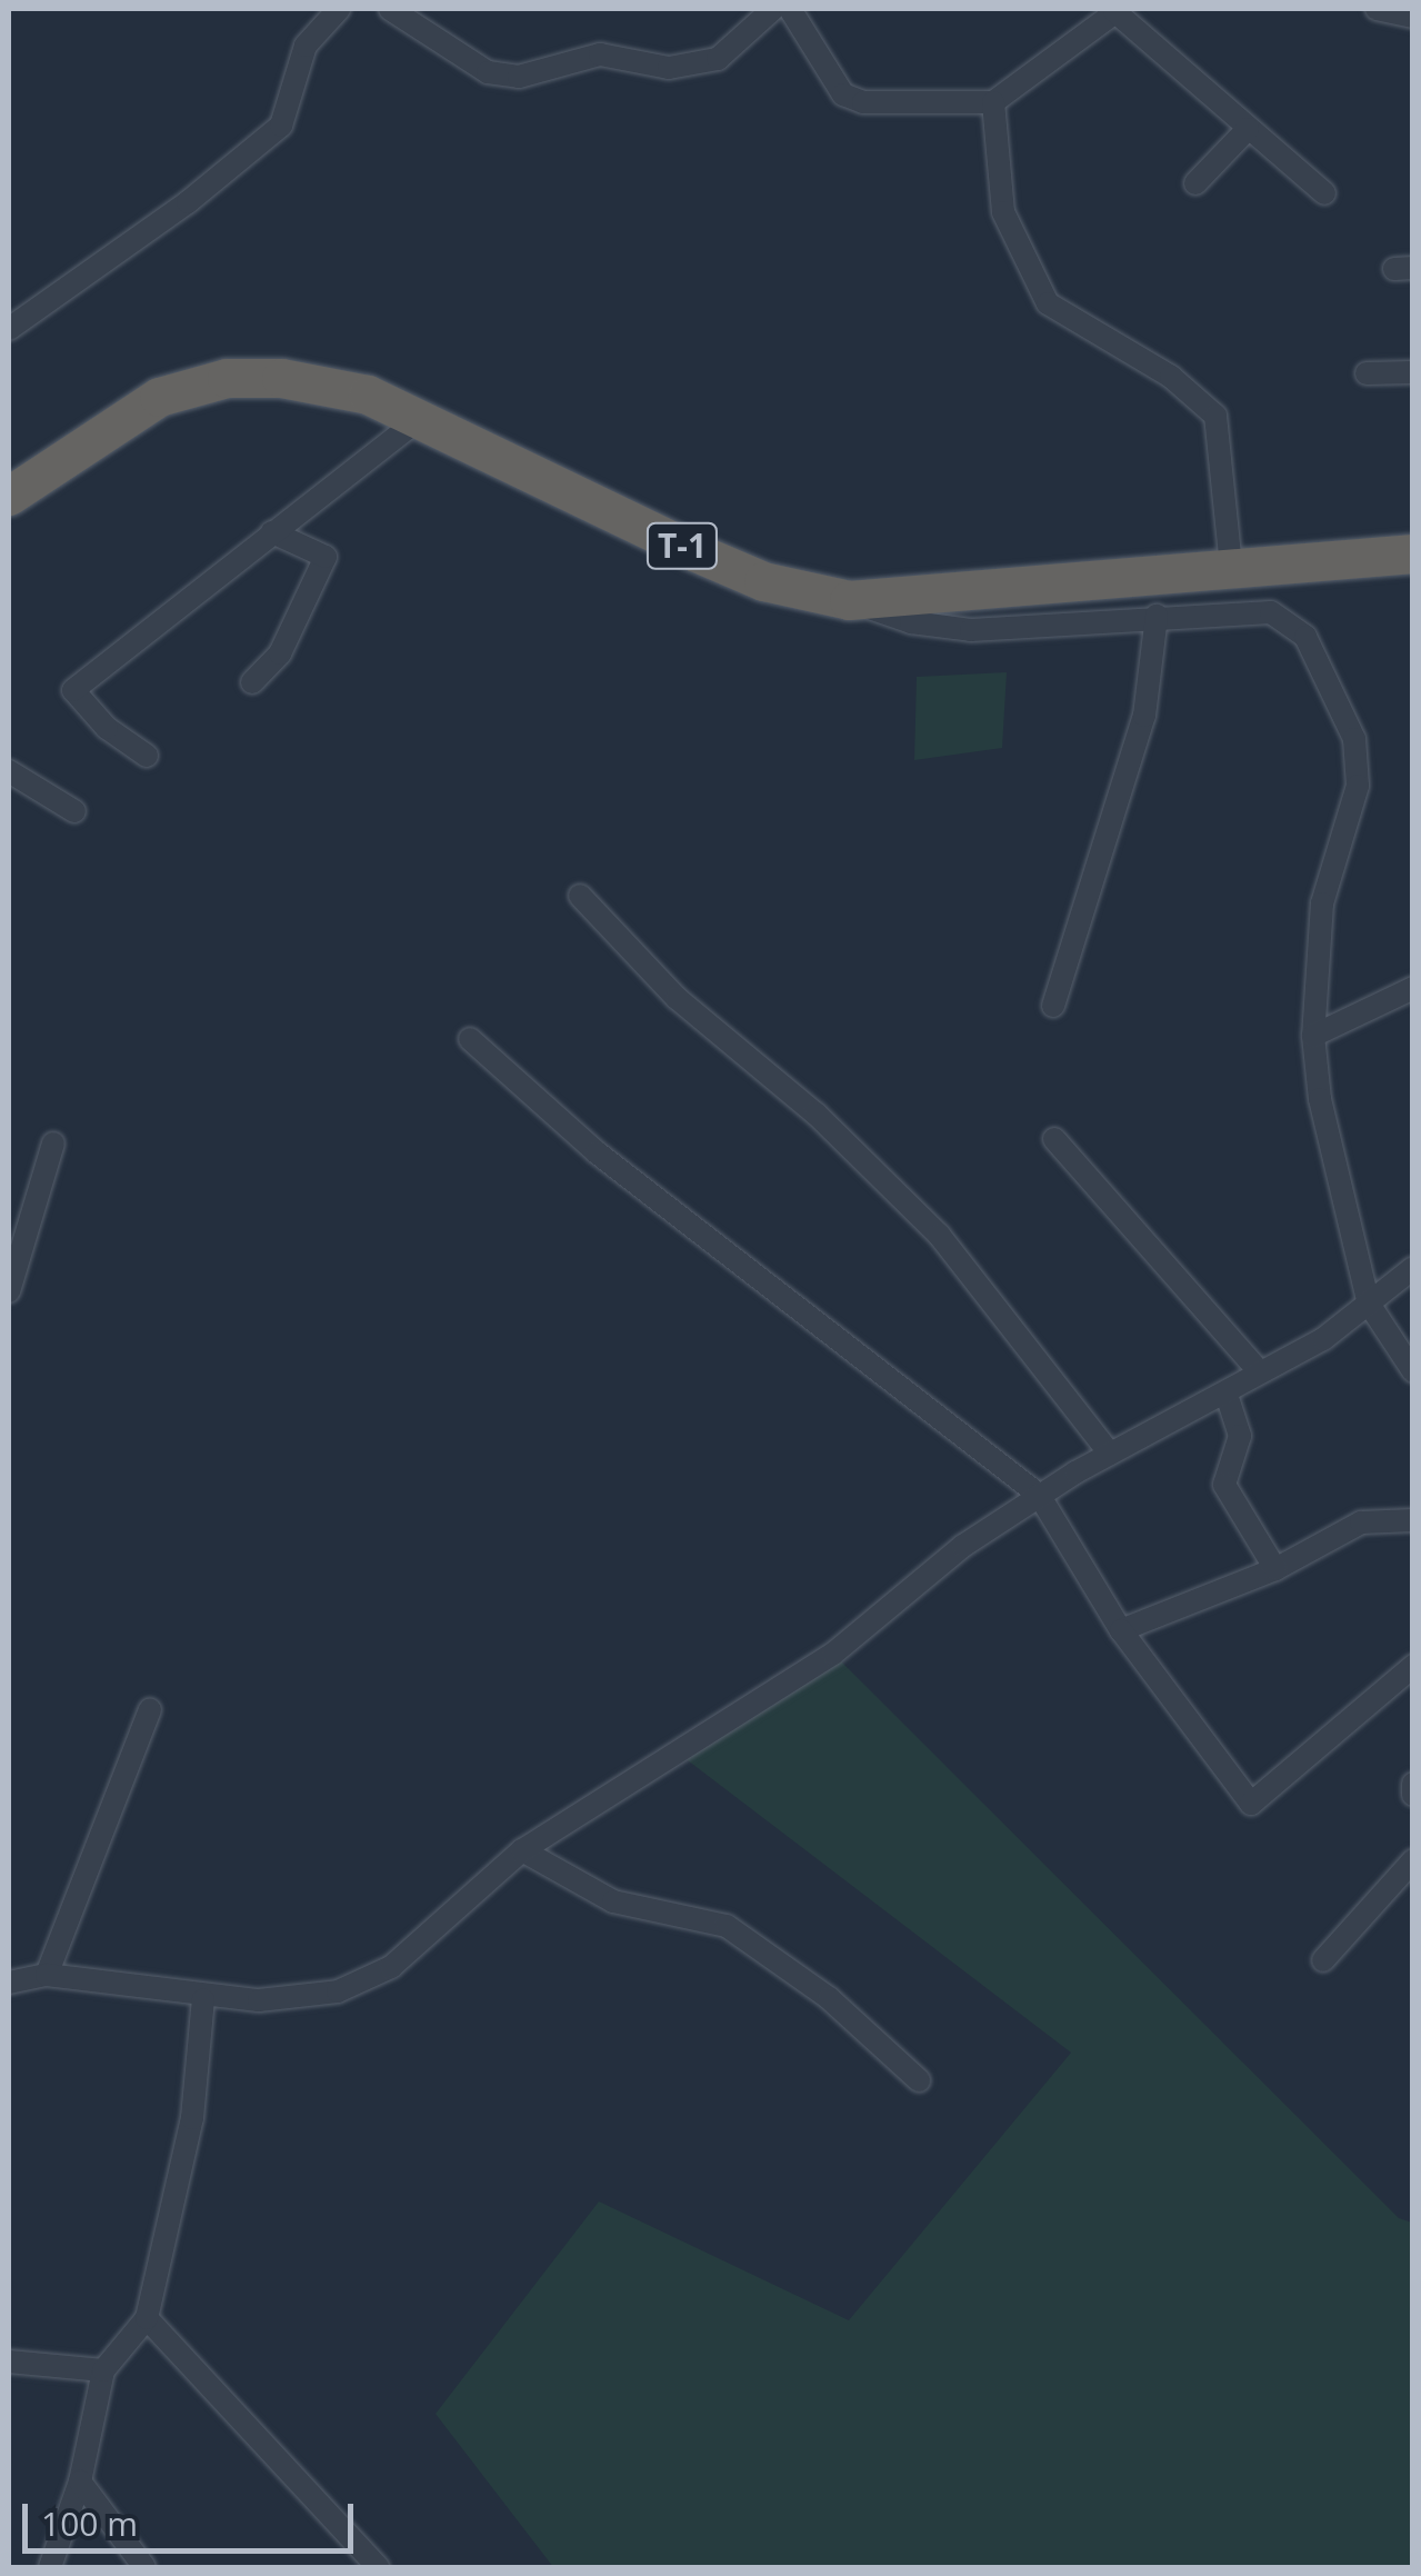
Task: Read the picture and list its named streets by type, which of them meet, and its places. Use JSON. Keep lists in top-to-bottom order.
{
  "streets": {
    "highway": ["T-1"]
  },
  "scale_bar": "100 m"
}
